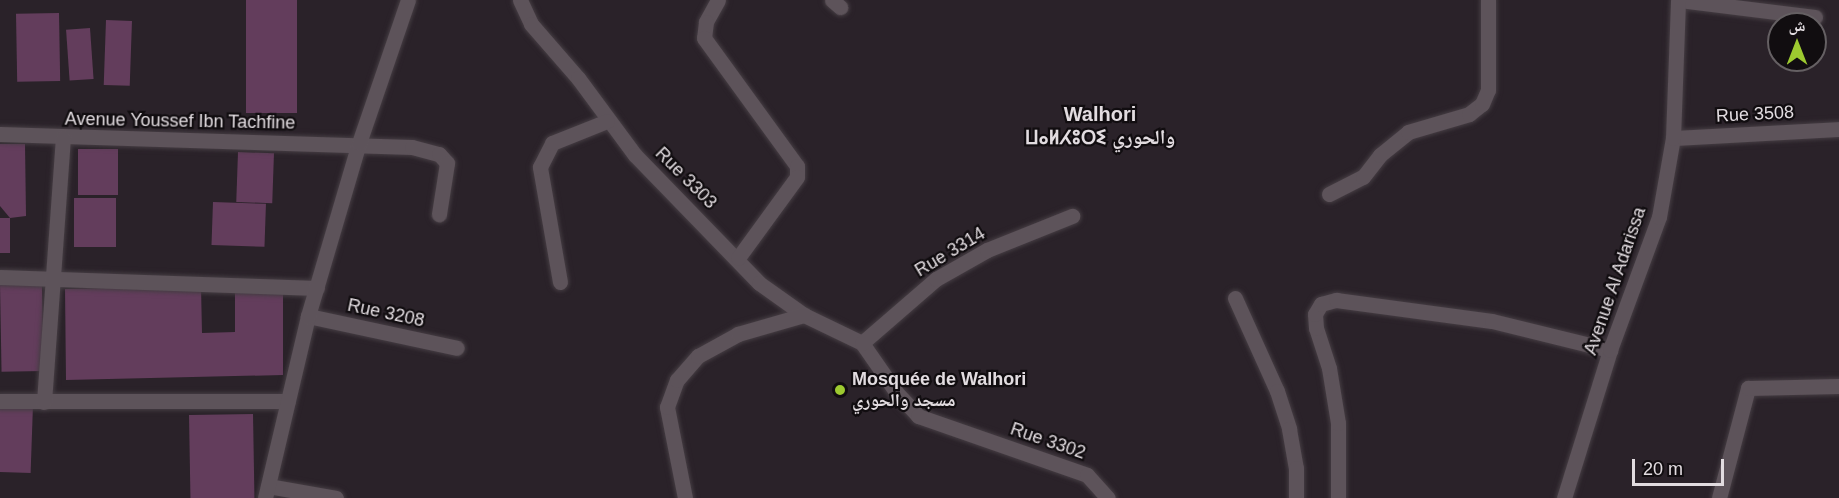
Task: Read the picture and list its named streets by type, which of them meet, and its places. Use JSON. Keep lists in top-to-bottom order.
{
  "streets": {
    "street": [
      "Rue 3508",
      "Avenue Youssef Ibn Tachfine",
      "Rue 3303",
      "Rue 3314",
      "Avenue Al Adarissa",
      "Rue 3208",
      "Rue 3302"
    ]
  },
  "crossings": [
    ["Rue 3508", "Avenue Al Adarissa"],
    ["Rue 3303", "Rue 3314"],
    ["Rue 3303", "Rue 3302"],
    ["Rue 3314", "Rue 3302"]
  ],
  "districts": ["Walhori ⵡⴰⵍⵃⵓⵔⵉ والحوري"],
  "places": ["Mosquée de Walhori مسجد والحوري"],
  "scale_bar": "20 m",
  "north": "top"
}
